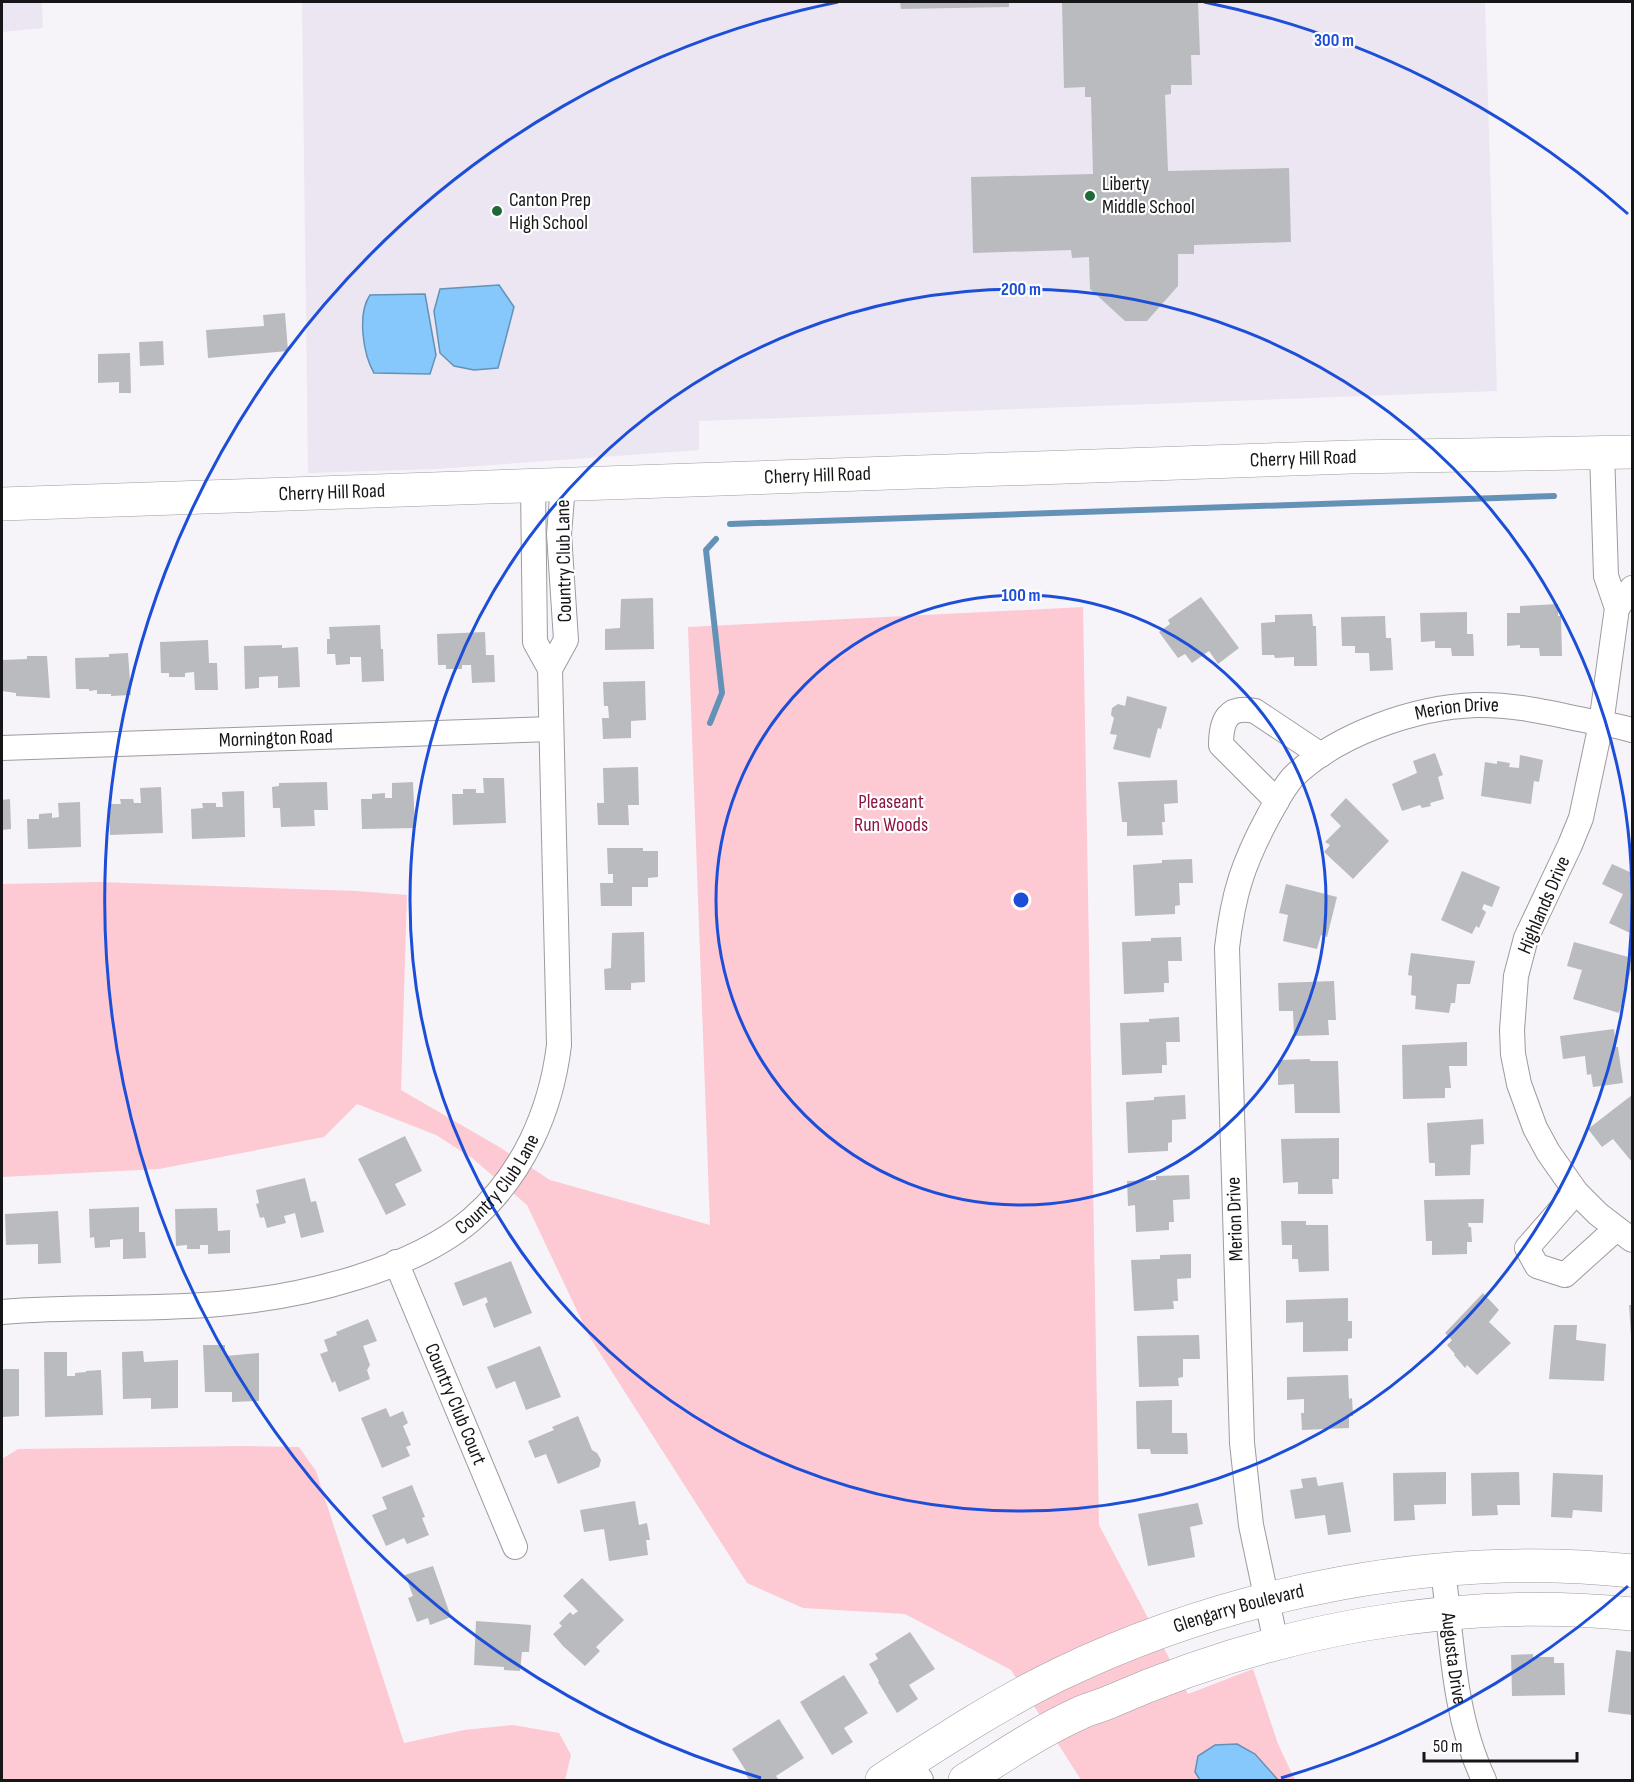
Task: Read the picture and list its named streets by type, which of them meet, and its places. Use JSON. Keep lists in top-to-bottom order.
{
  "streets": {
    "main road": ["Cherry Hill Road", "Glengarry Boulevard"],
    "street": [
      "Country Club Lane",
      "Merion Drive",
      "Mornington Road",
      "Highlands Drive",
      "Country Club Court",
      "Augusta Drive"
    ]
  },
  "crossings": [
    ["Cherry Hill Road", "Country Club Lane"],
    ["Cherry Hill Road", "Highlands Drive"],
    ["Country Club Lane", "Mornington Road"],
    ["Country Club Lane", "Country Club Court"],
    ["Merion Drive", "Highlands Drive"],
    ["Merion Drive", "Glengarry Boulevard"],
    ["Glengarry Boulevard", "Augusta Drive"]
  ],
  "parks": ["Pleaseant Run Woods"],
  "places": ["Liberty Middle School", "Canton Prep High School"],
  "scale_bar": "50 m",
  "rings": ["300 m", "200 m", "100 m"]
}
